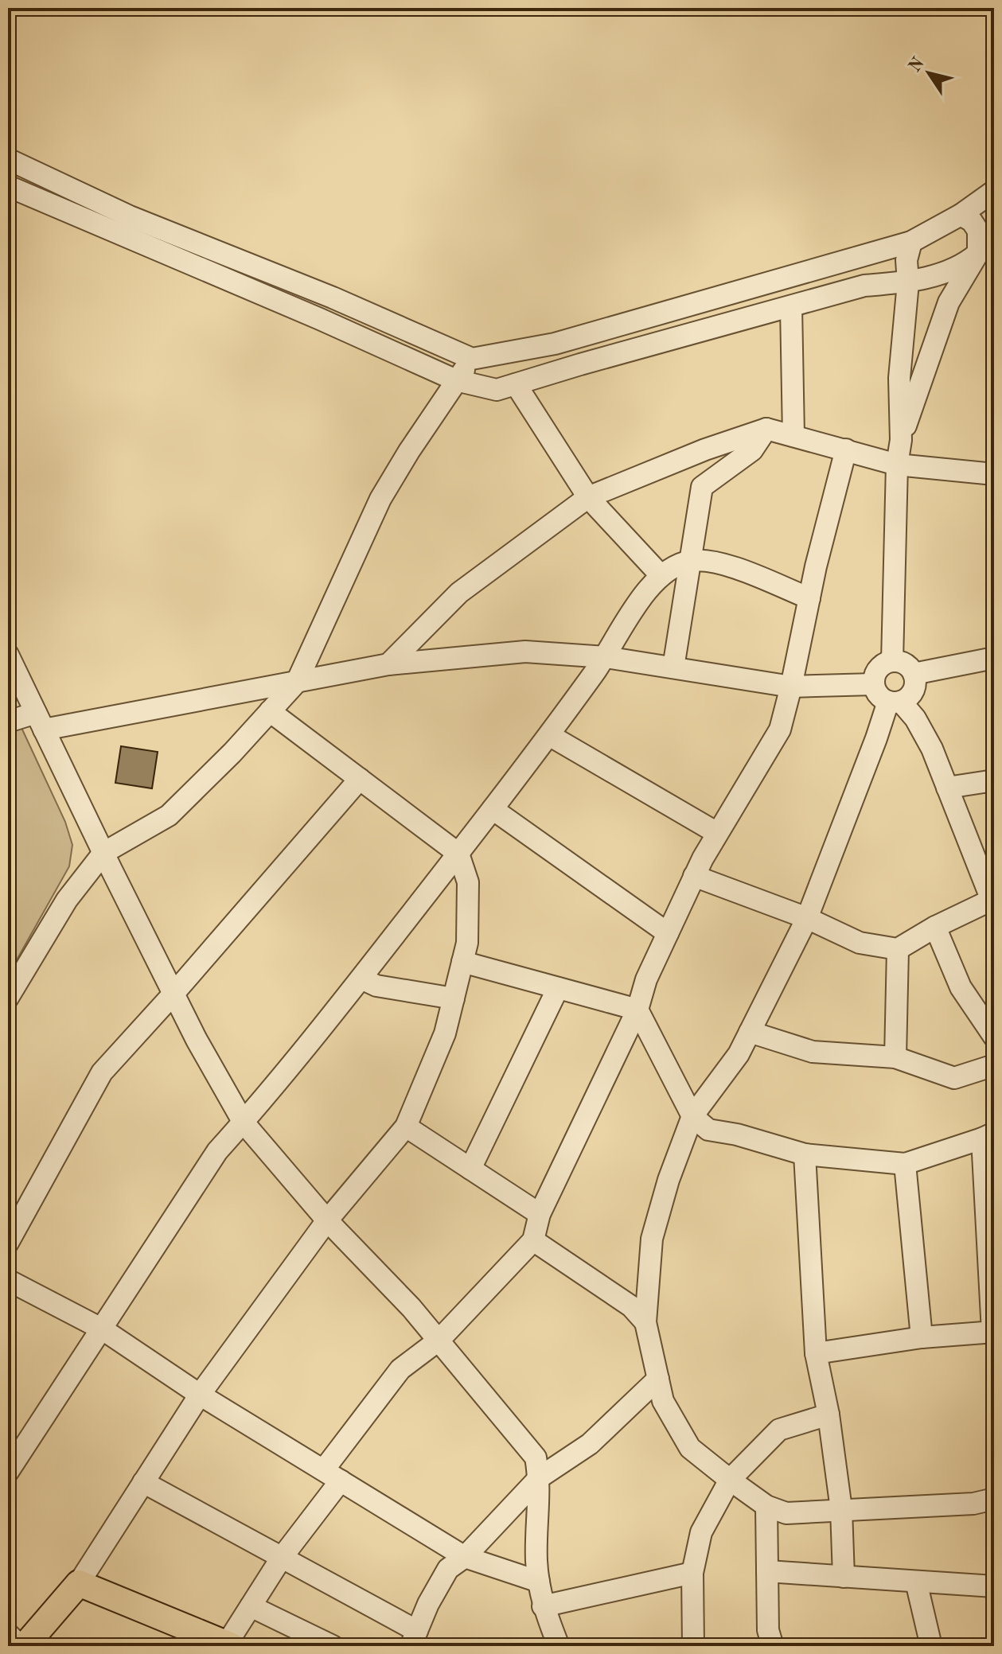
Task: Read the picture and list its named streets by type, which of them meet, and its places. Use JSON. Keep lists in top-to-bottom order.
{
  "north": "top left"
}
